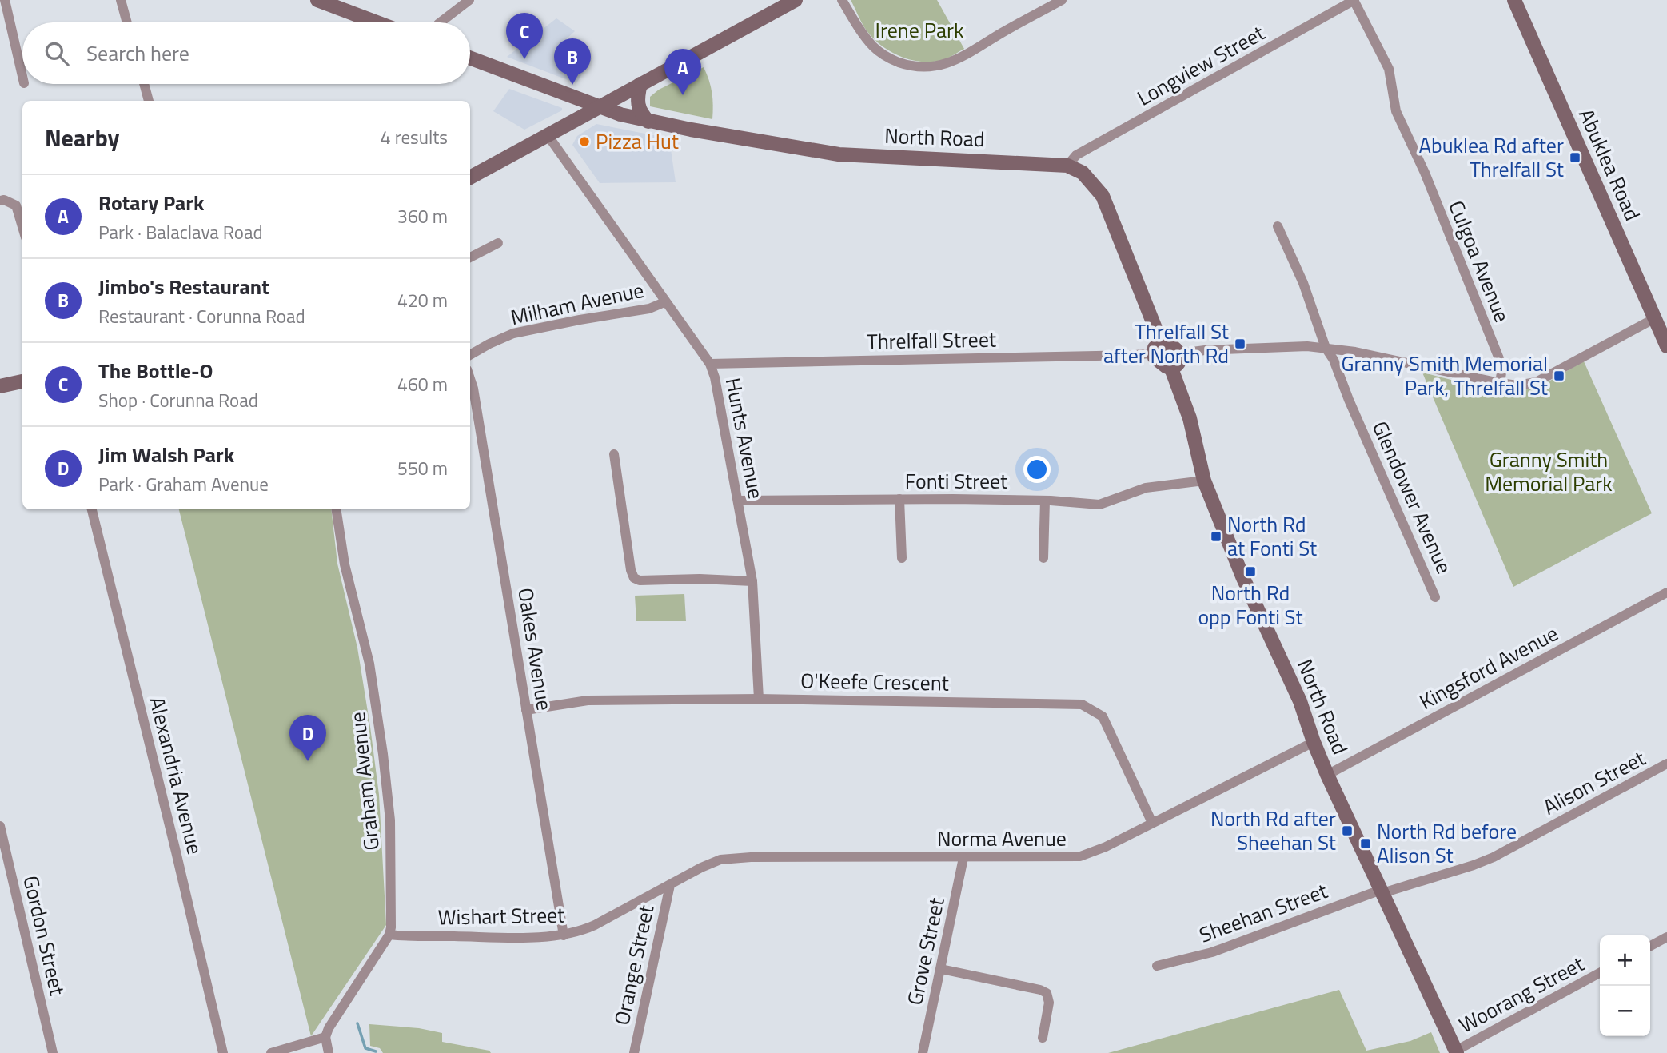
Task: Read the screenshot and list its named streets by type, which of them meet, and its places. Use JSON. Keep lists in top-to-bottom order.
{
  "streets": {
    "street": [
      "Longview Street",
      "North Road",
      "Abuklea Road",
      "Culgoa Avenue",
      "Milham Avenue",
      "Threlfall Street",
      "Hunts Avenue",
      "Fonti Street",
      "Glendower Avenue",
      "Oakes Avenue",
      "Kingsford Avenue",
      "O'Keefe Crescent",
      "Alexandria Avenue",
      "Graham Avenue",
      "Alison Street",
      "Norma Avenue",
      "Sheehan Street",
      "Wishart Street",
      "Gordon Street",
      "Grove Street",
      "Orange Street",
      "Woorang Street"
    ]
  },
  "crossings": [
    ["Longview Street", "North Road"],
    ["Longview Street", "Culgoa Avenue"],
    ["North Road", "Threlfall Street"],
    ["North Road", "Fonti Street"],
    ["North Road", "Kingsford Avenue"],
    ["North Road", "Alison Street"],
    ["North Road", "Norma Avenue"],
    ["North Road", "Sheehan Street"],
    ["North Road", "Woorang Street"],
    ["Milham Avenue", "Hunts Avenue"],
    ["Threlfall Street", "Hunts Avenue"],
    ["Hunts Avenue", "Fonti Street"],
    ["Hunts Avenue", "O'Keefe Crescent"],
    ["Oakes Avenue", "O'Keefe Crescent"],
    ["Oakes Avenue", "Wishart Street"],
    ["O'Keefe Crescent", "Norma Avenue"],
    ["Graham Avenue", "Wishart Street"],
    ["Alison Street", "Sheehan Street"],
    ["Norma Avenue", "Wishart Street"],
    ["Norma Avenue", "Grove Street"],
    ["Norma Avenue", "Orange Street"],
    ["Wishart Street", "Orange Street"]
  ],
  "parks": ["Irene Park", "Granny Smith Memorial Park"],
  "places": {
    "other": ["Pizza Hut"],
    "transit": [
      "Abuklea Rd after Threlfall St",
      "Threlfall St after North Rd",
      "Granny Smith Memorial Park, Threlfall St",
      "North Rd at Fonti St",
      "North Rd opp Fonti St",
      "North Rd after Sheehan St",
      "North Rd before Alison St"
    ]
  },
  "page": {
    "pins": [
      "C",
      "B",
      "A",
      "D"
    ],
    "search": "Search here",
    "heading": ["Nearby", "4 results"],
    "list": [
      {
        "mark": "A",
        "name": "Rotary Park",
        "note": "Park · Balaclava Road",
        "value": "360 m"
      },
      {
        "mark": "B",
        "name": "Jimbo's Restaurant",
        "note": "Restaurant · Corunna Road",
        "value": "420 m"
      },
      {
        "mark": "C",
        "name": "The Bottle-O",
        "note": "Shop · Corunna Road",
        "value": "460 m"
      },
      {
        "mark": "D",
        "name": "Jim Walsh Park",
        "note": "Park · Graham Avenue",
        "value": "550 m"
      }
    ],
    "map_buttons": ["+", "−"]
  }
}
